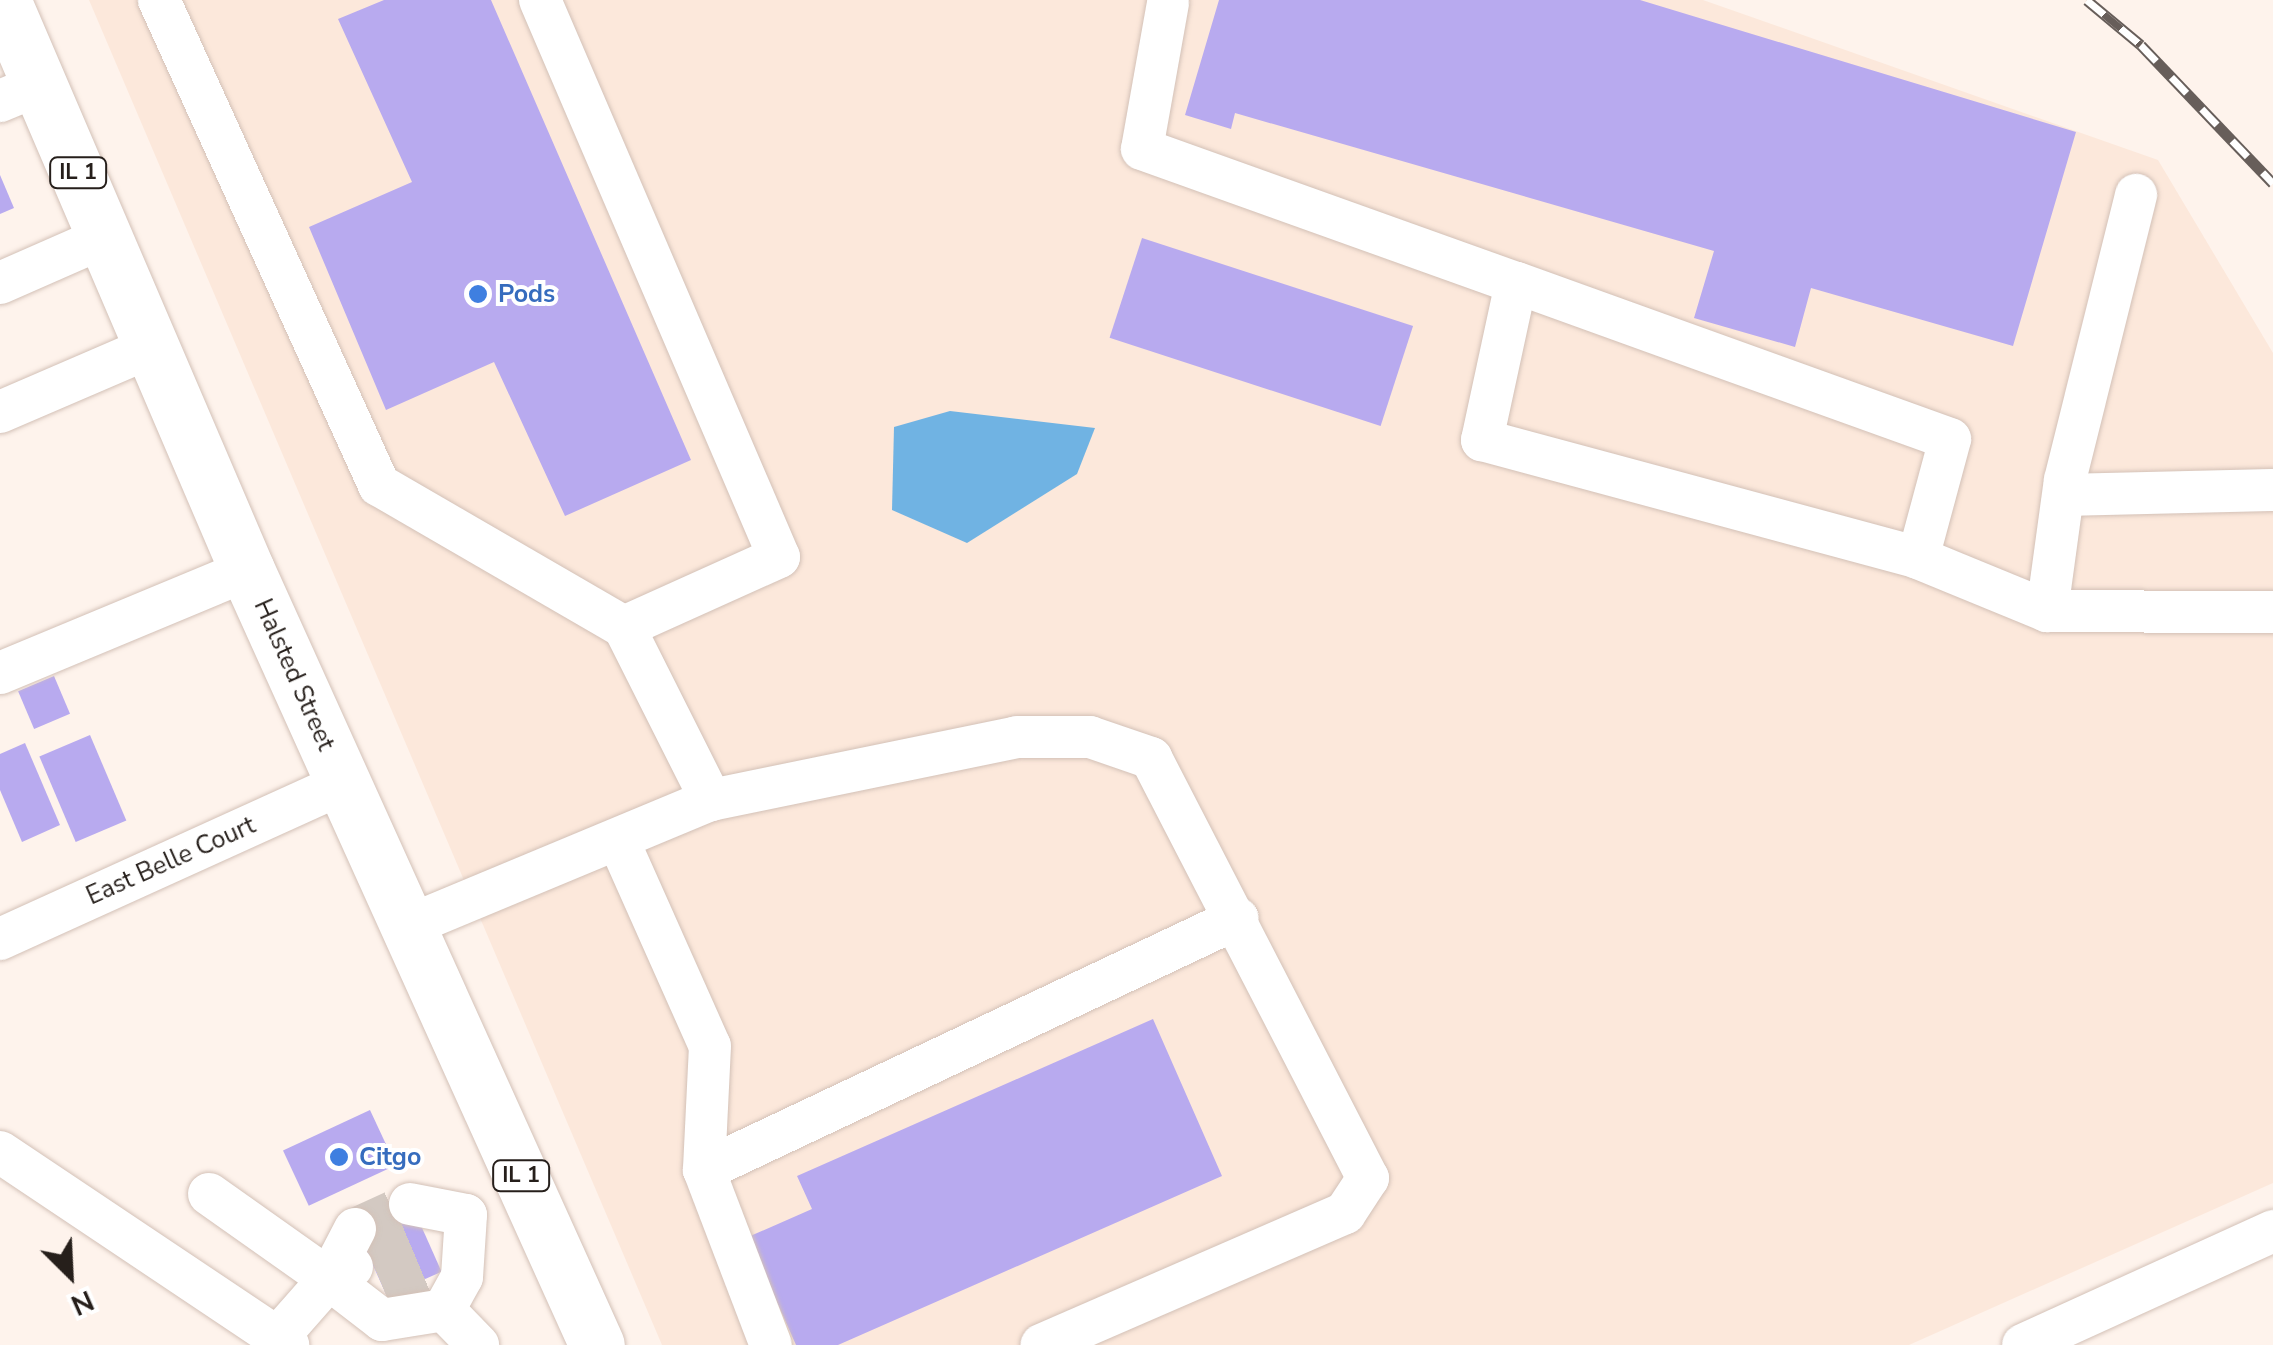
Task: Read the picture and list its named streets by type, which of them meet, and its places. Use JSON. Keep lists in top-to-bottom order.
{
  "streets": {
    "main road": ["IL 1", "Halsted Street"],
    "street": ["East Belle Court"]
  },
  "crossings": [
    ["Halsted Street", "East Belle Court"]
  ],
  "places": ["Pods", "Citgo"],
  "north": "bottom right"
}
